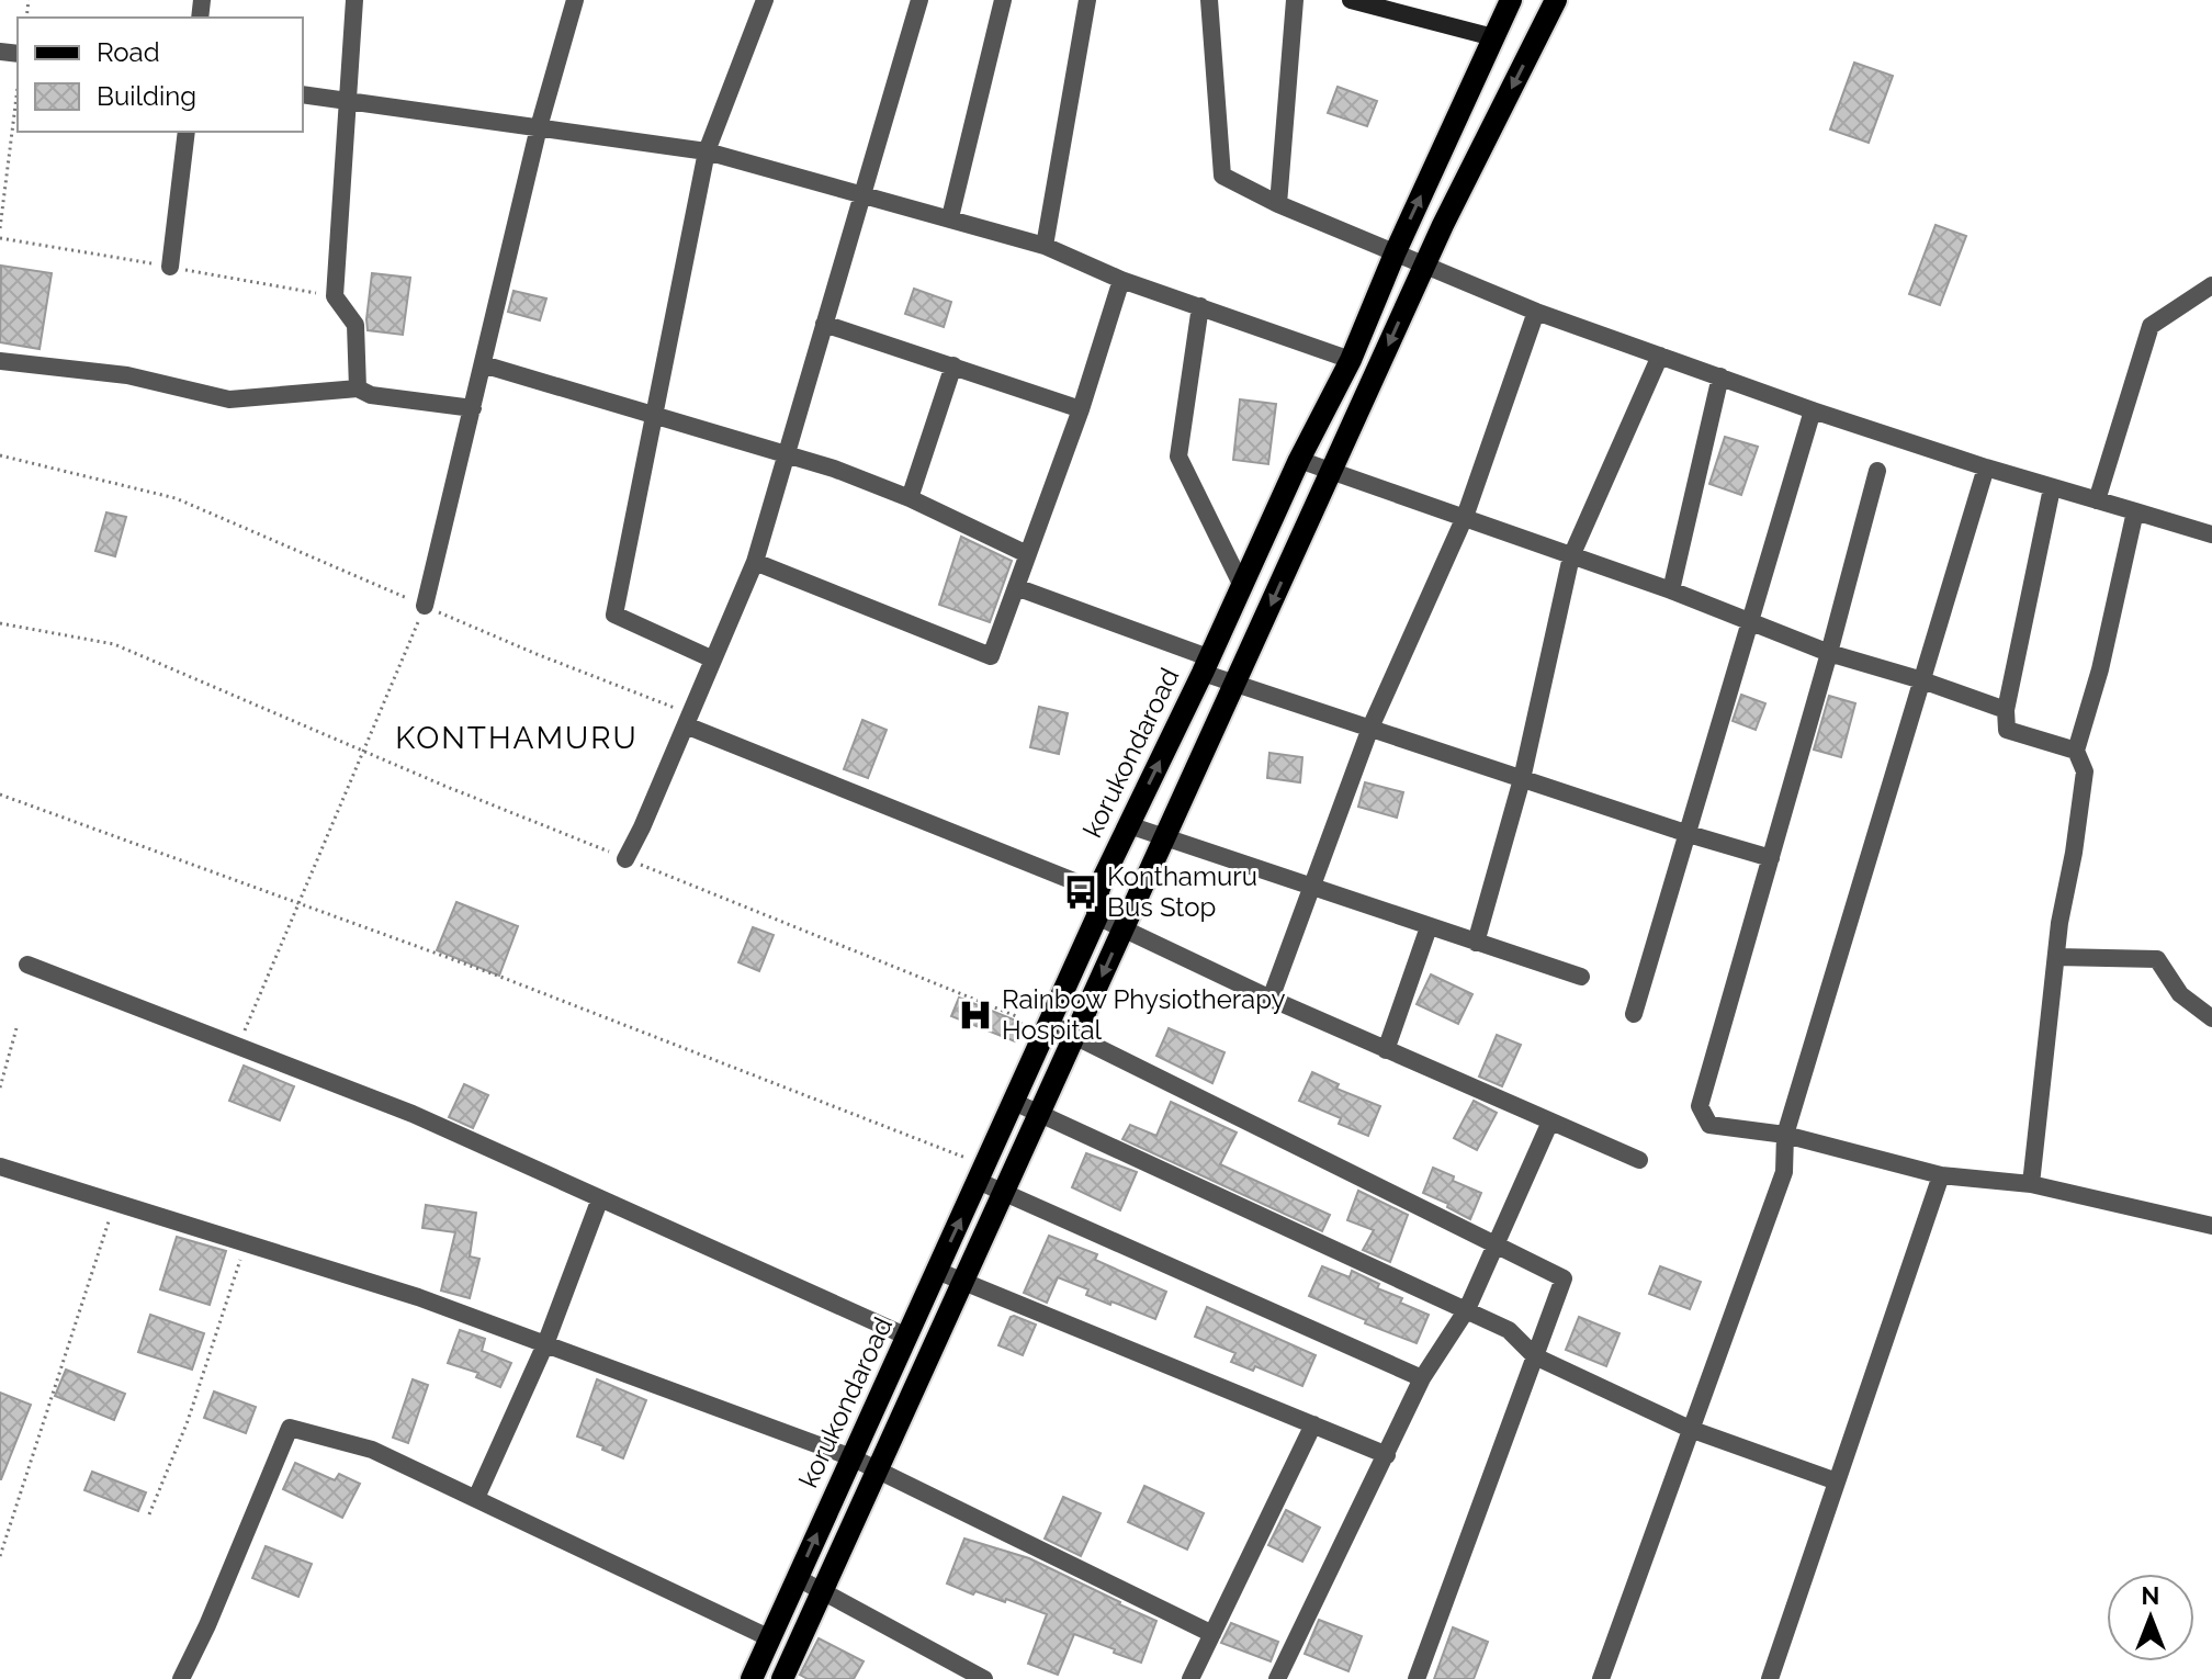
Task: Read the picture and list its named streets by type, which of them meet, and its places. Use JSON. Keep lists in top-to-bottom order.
{
  "streets": {
    "main road": ["korukondaroad"]
  },
  "districts": ["KONTHAMURU"],
  "places": {
    "bus stop": ["Konthamuru Bus Stop"],
    "hospital": ["Rainbow Physiotherapy Hospital"]
  },
  "legend": ["Road", "Building"],
  "north": "top"
}
